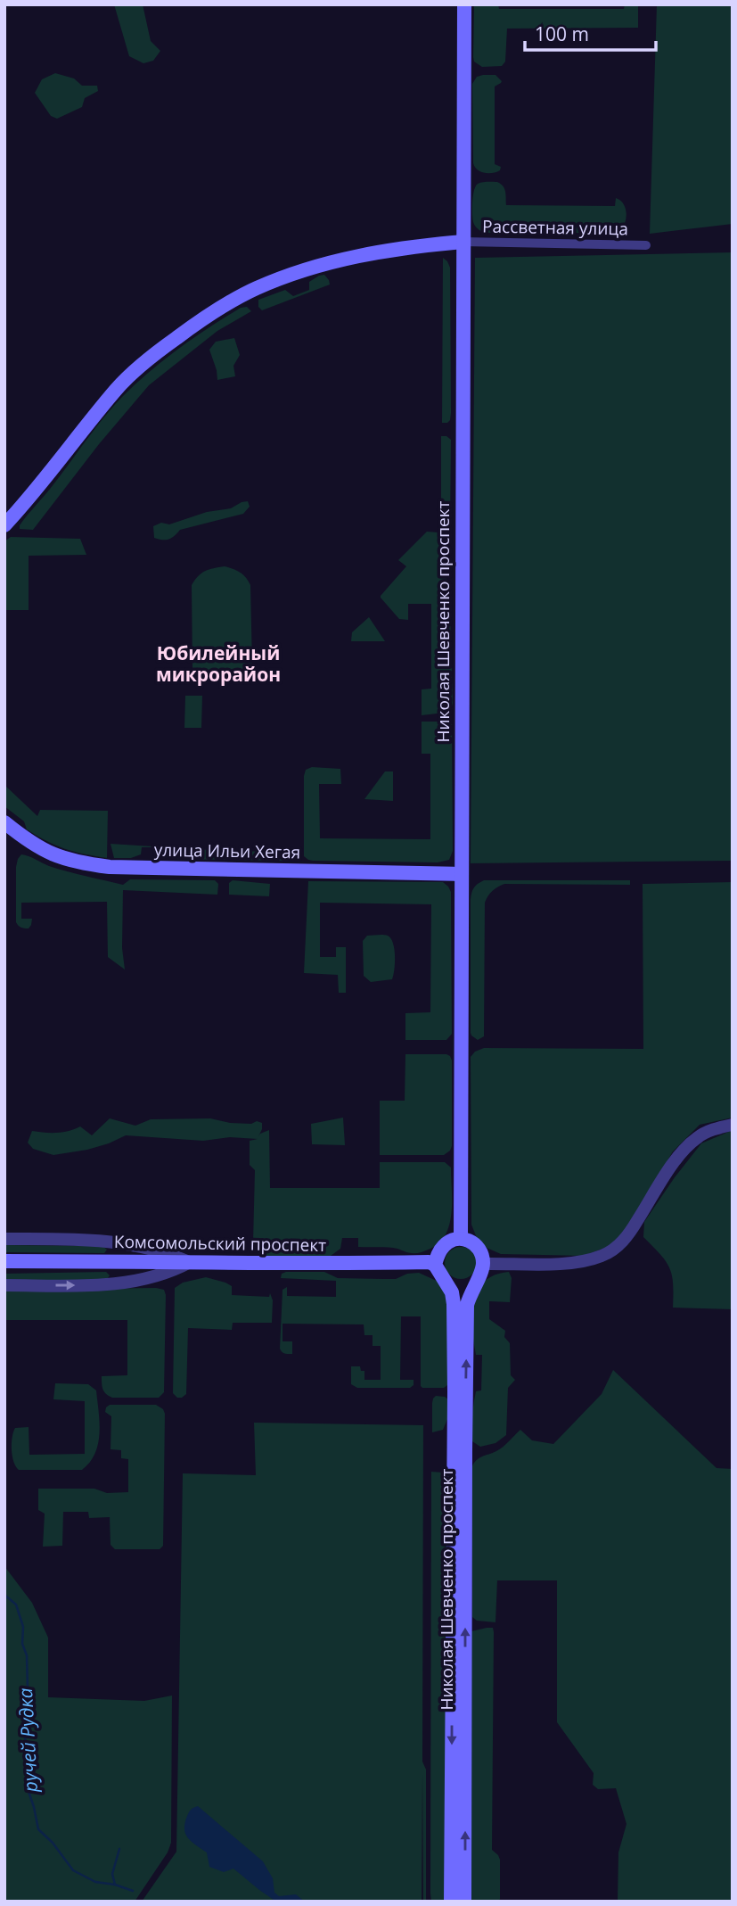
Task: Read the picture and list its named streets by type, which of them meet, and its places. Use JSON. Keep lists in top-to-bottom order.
{
  "streets": {
    "main road": ["Николая Шевченко проспект", "улица Ильи Хегая", "Комсомольский проспект"],
    "street": ["Рассветная улица"]
  },
  "crossings": [
    ["Рассветная улица", "Николая Шевченко проспект"],
    ["Николая Шевченко проспект", "улица Ильи Хегая"],
    ["Николая Шевченко проспект", "Комсомольский проспект"]
  ],
  "districts": ["Юбилейный микрорайон"],
  "water": ["ручей Рудка"],
  "scale_bar": "100 m"
}
